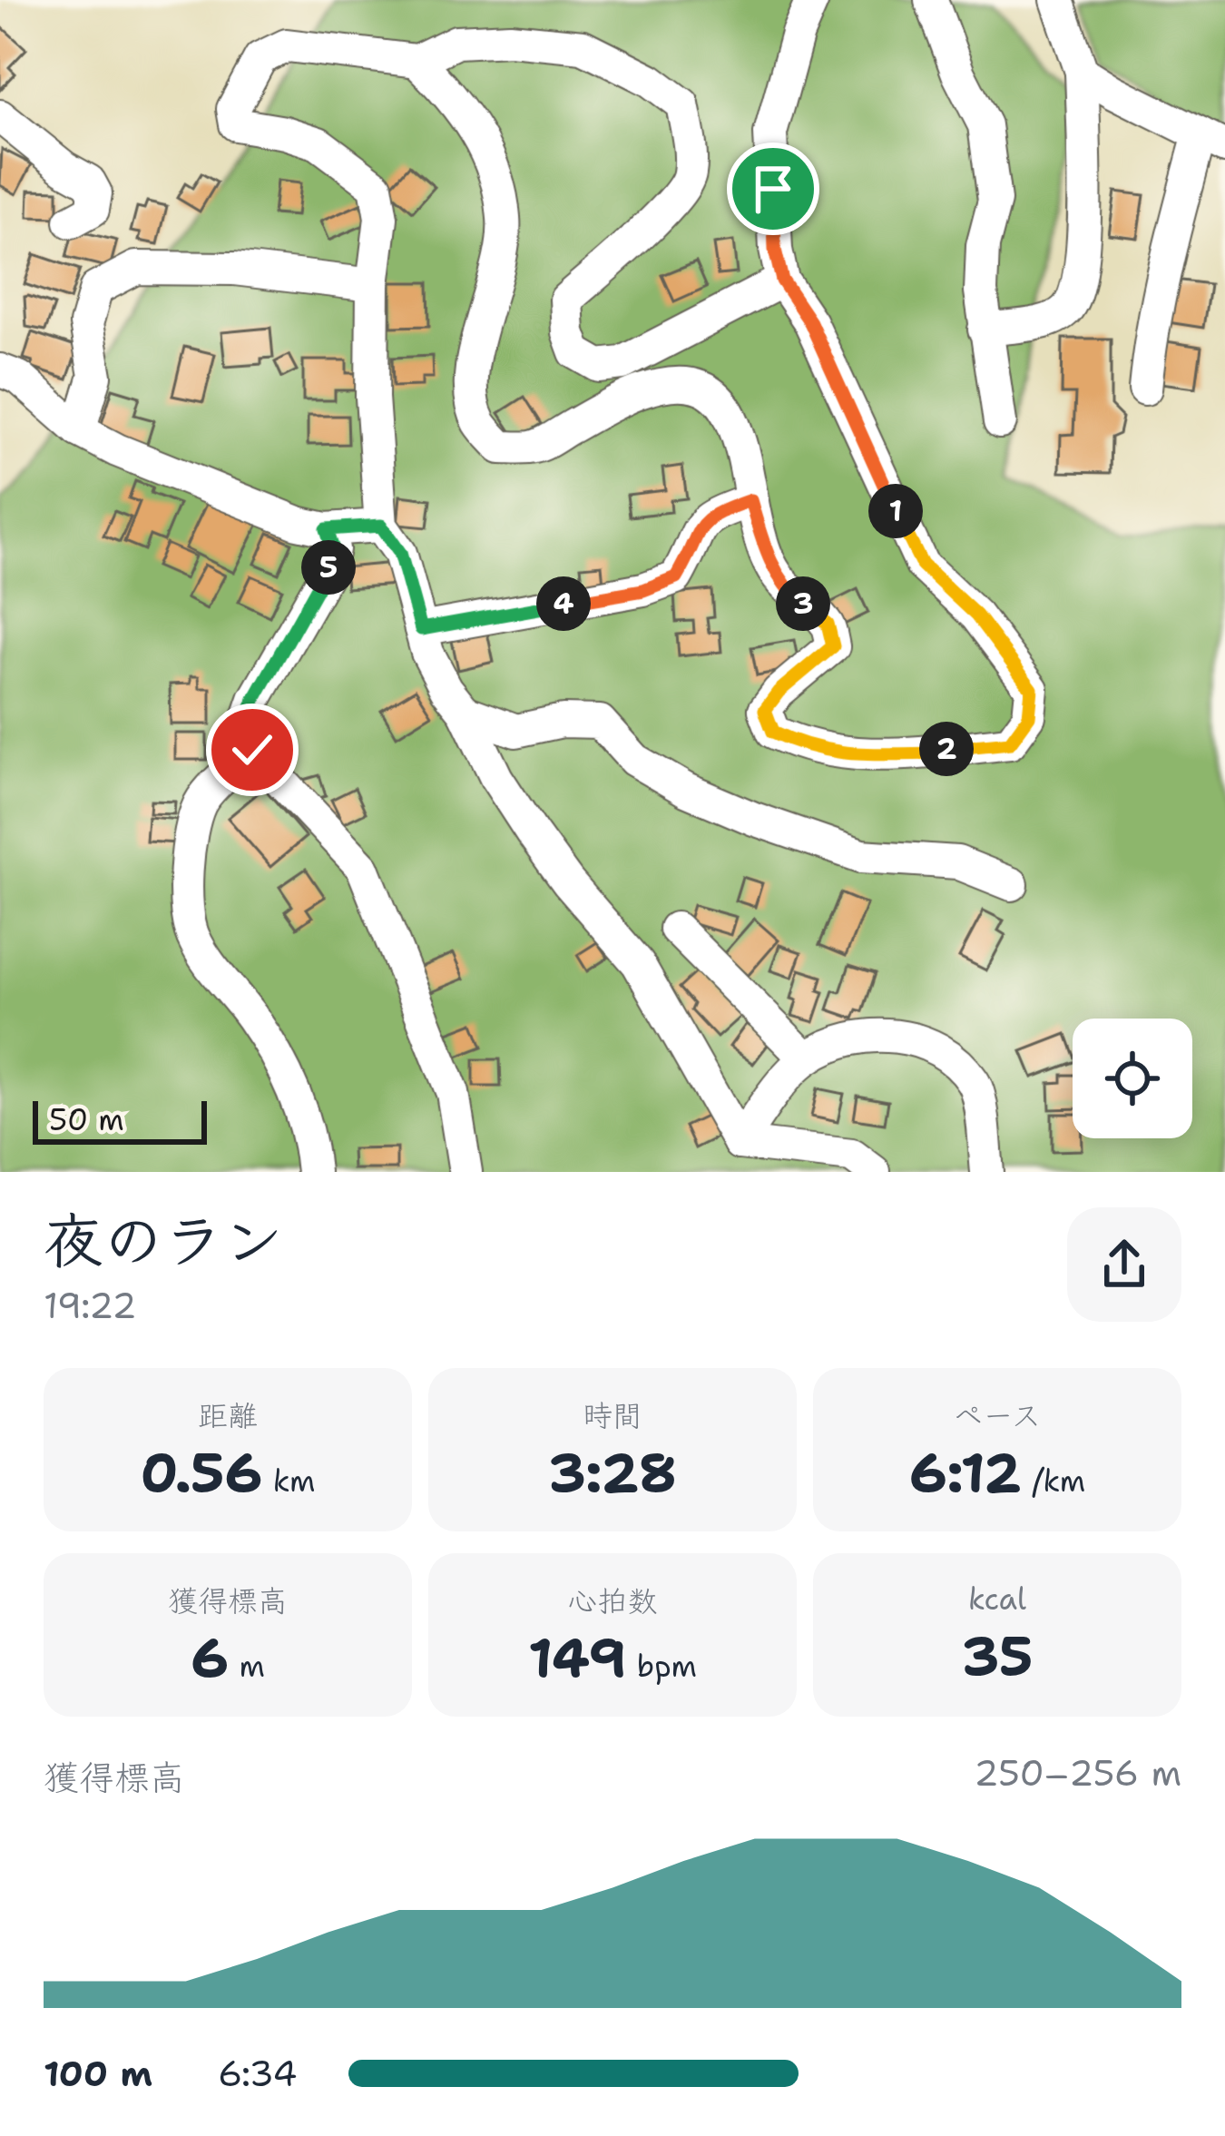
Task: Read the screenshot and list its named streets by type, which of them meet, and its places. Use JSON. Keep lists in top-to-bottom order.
{
  "scale_bar": "50 m",
  "page": {
    "pins": [
      "1",
      "5",
      "3",
      "4",
      "2"
    ],
    "scale": "50 m",
    "heading": ["夜のラン", "19:22"],
    "stats": [
      ["距離", "0.56 km"],
      ["時間", "3:28"],
      ["ペース", "6:12 /km"],
      ["獲得標高", "6 m"],
      ["心拍数", "149 bpm"],
      ["kcal", "35"]
    ],
    "chart": ["獲得標高", "250–256 m"],
    "list": [
      {
        "name": "100 m",
        "note": "6:34"
      }
    ]
  }
}
